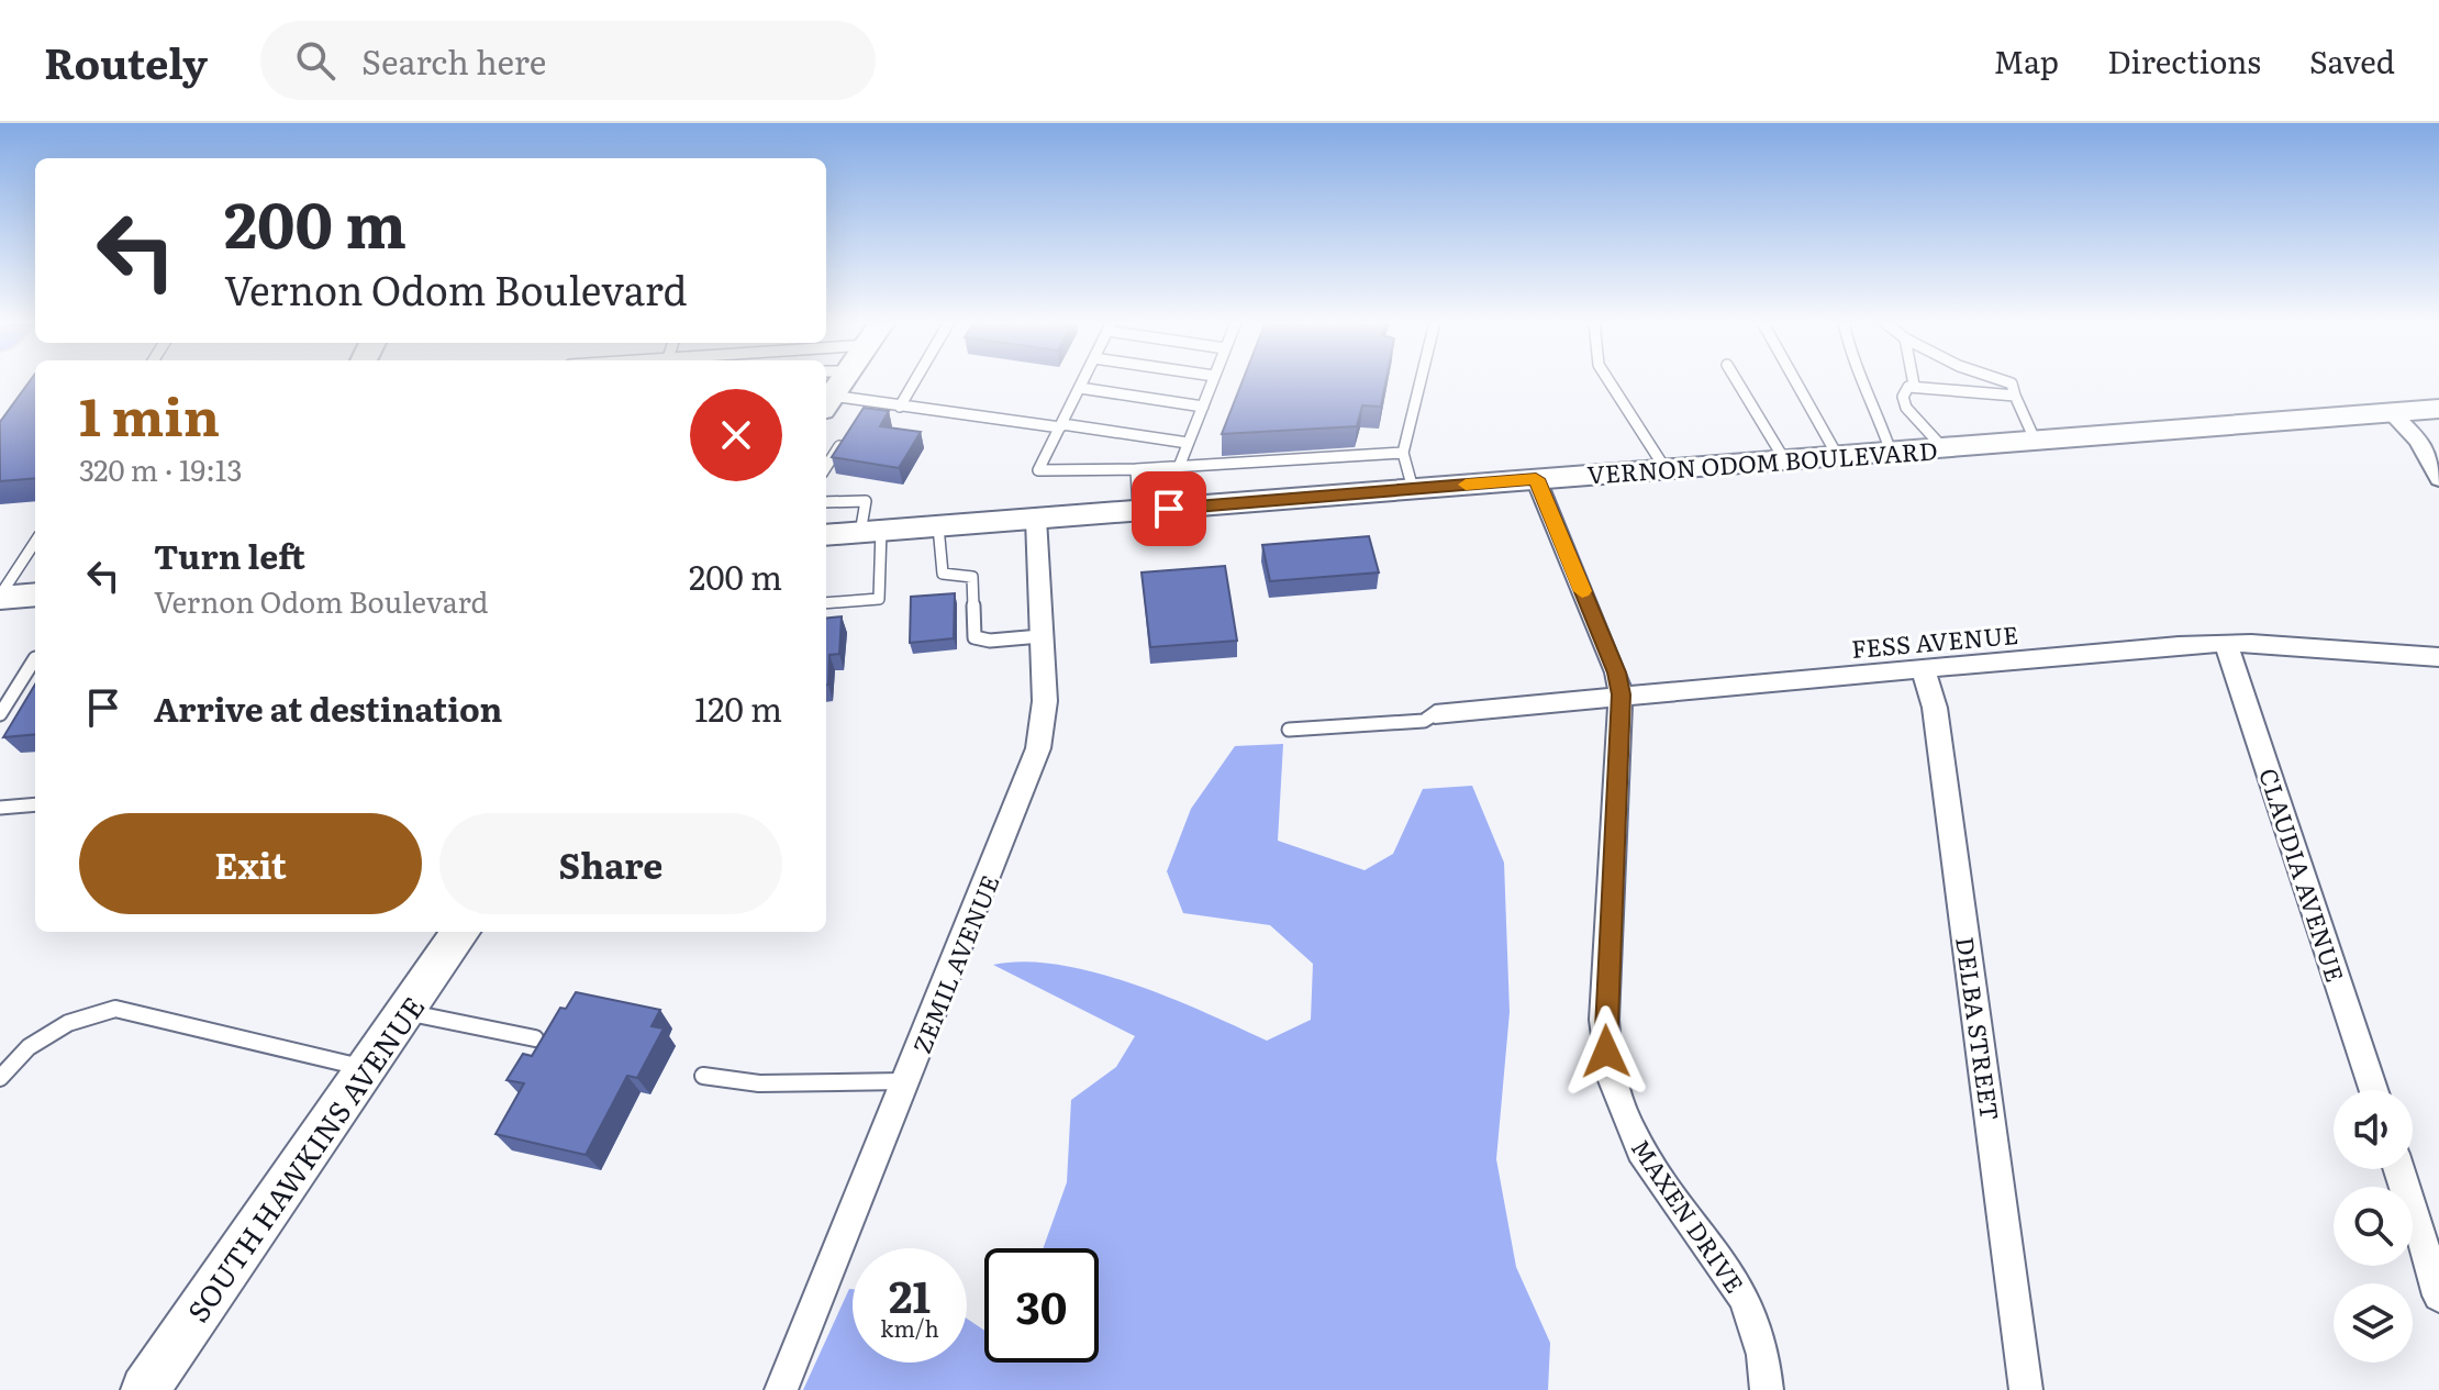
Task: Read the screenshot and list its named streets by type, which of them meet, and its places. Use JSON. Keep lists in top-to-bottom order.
{
  "streets": {
    "main road": ["VERNON ODOM BOULEVARD", "SOUTH HAWKINS AVENUE"],
    "street": [
      "FESS AVENUE",
      "CLAUDIA AVENUE",
      "ZEMIL AVENUE",
      "DELBA STREET",
      "MAXEN DRIVE"
    ]
  },
  "crossings": [
    ["VERNON ODOM BOULEVARD", "ZEMIL AVENUE"],
    ["VERNON ODOM BOULEVARD", "MAXEN DRIVE"],
    ["FESS AVENUE", "CLAUDIA AVENUE"],
    ["FESS AVENUE", "DELBA STREET"],
    ["FESS AVENUE", "MAXEN DRIVE"]
  ],
  "page": {
    "header": "Routely",
    "search": "Search here",
    "nav": ["Map", "Directions", "Saved"],
    "turn": ["200 m", "Vernon Odom Boulevard"],
    "heading": ["1 min", "320 m · 19:13"],
    "list": [
      {
        "name": "Turn left",
        "note": "Vernon Odom Boulevard",
        "value": "200 m"
      },
      {
        "name": "Arrive at destination",
        "value": "120 m"
      }
    ],
    "buttons": ["Exit", "Share"],
    "speed": "21 km/h",
    "limit": "30"
  }
}
